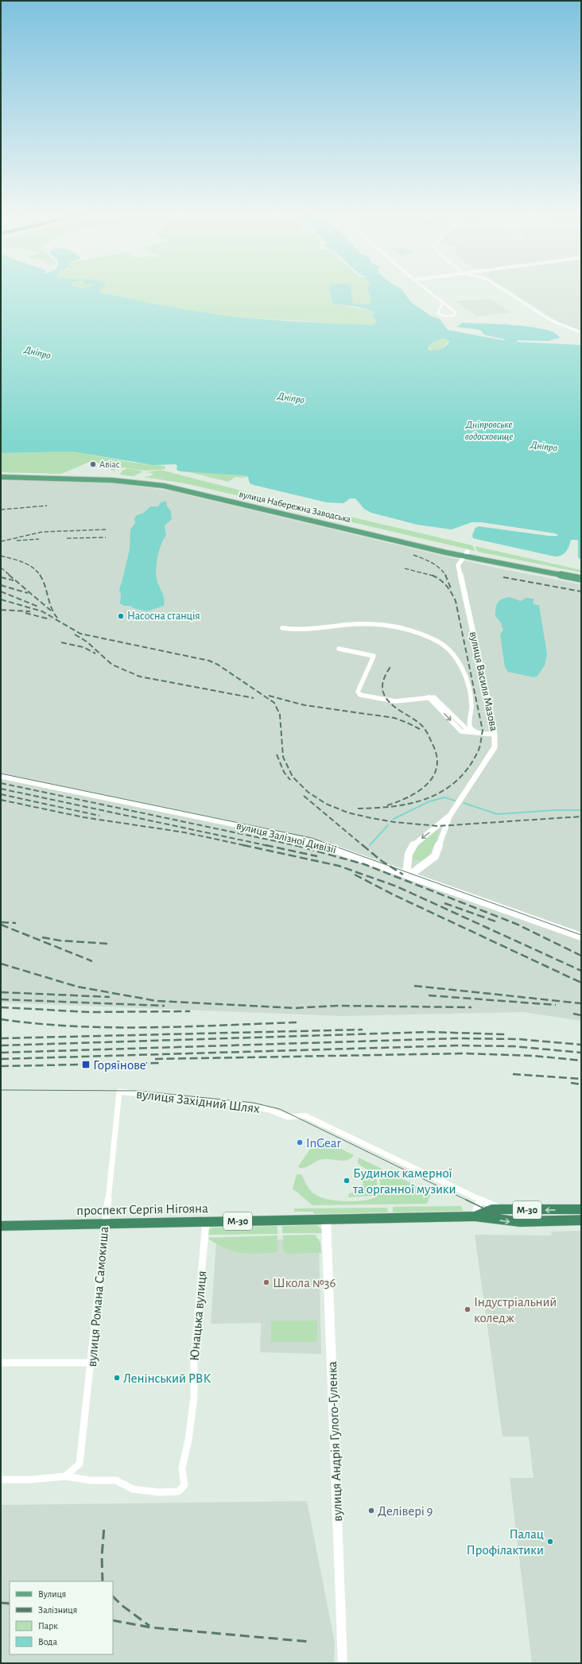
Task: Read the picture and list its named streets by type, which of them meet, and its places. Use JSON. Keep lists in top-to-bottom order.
{
  "streets": {
    "highway": ["проспект Сергія Нігояна", "М-30"],
    "main road": ["вулиця Набережна Заводська"],
    "street": [
      "вулиця Василя Мазова",
      "вулиця Залізної Дивізії",
      "вулиця Західний Шлях",
      "вулиця Романа Самокиша",
      "Юнацька вулиця",
      "вулиця Андрія Гулого-Гуленка"
    ]
  },
  "crossings": [
    ["вулиця Набережна Заводська", "вулиця Василя Мазова"],
    ["вулиця Василя Мазова", "вулиця Залізної Дивізії"],
    ["вулиця Західний Шлях", "проспект Сергія Нігояна"],
    ["вулиця Західний Шлях", "вулиця Романа Самокиша"],
    ["проспект Сергія Нігояна", "вулиця Романа Самокиша"],
    ["проспект Сергія Нігояна", "Юнацька вулиця"],
    ["проспект Сергія Нігояна", "вулиця Андрія Гулого-Гуленка"],
    ["вулиця Романа Самокиша", "Юнацька вулиця"]
  ],
  "water": ["Дніпро", "Дніпровське водосховище"],
  "places": {
    "other": [
      "Авіас",
      "Насосна станція",
      "InGear",
      "Будинок камерної та органної музики",
      "Школа №36",
      "Індустріальний коледж",
      "Ленінський РВК",
      "Делівері 9",
      "Палац Профілактики"
    ],
    "transit": ["Горяїнове"]
  },
  "legend": [
    "Вулиця",
    "Залізниця",
    "Парк",
    "Вода"
  ]
}
